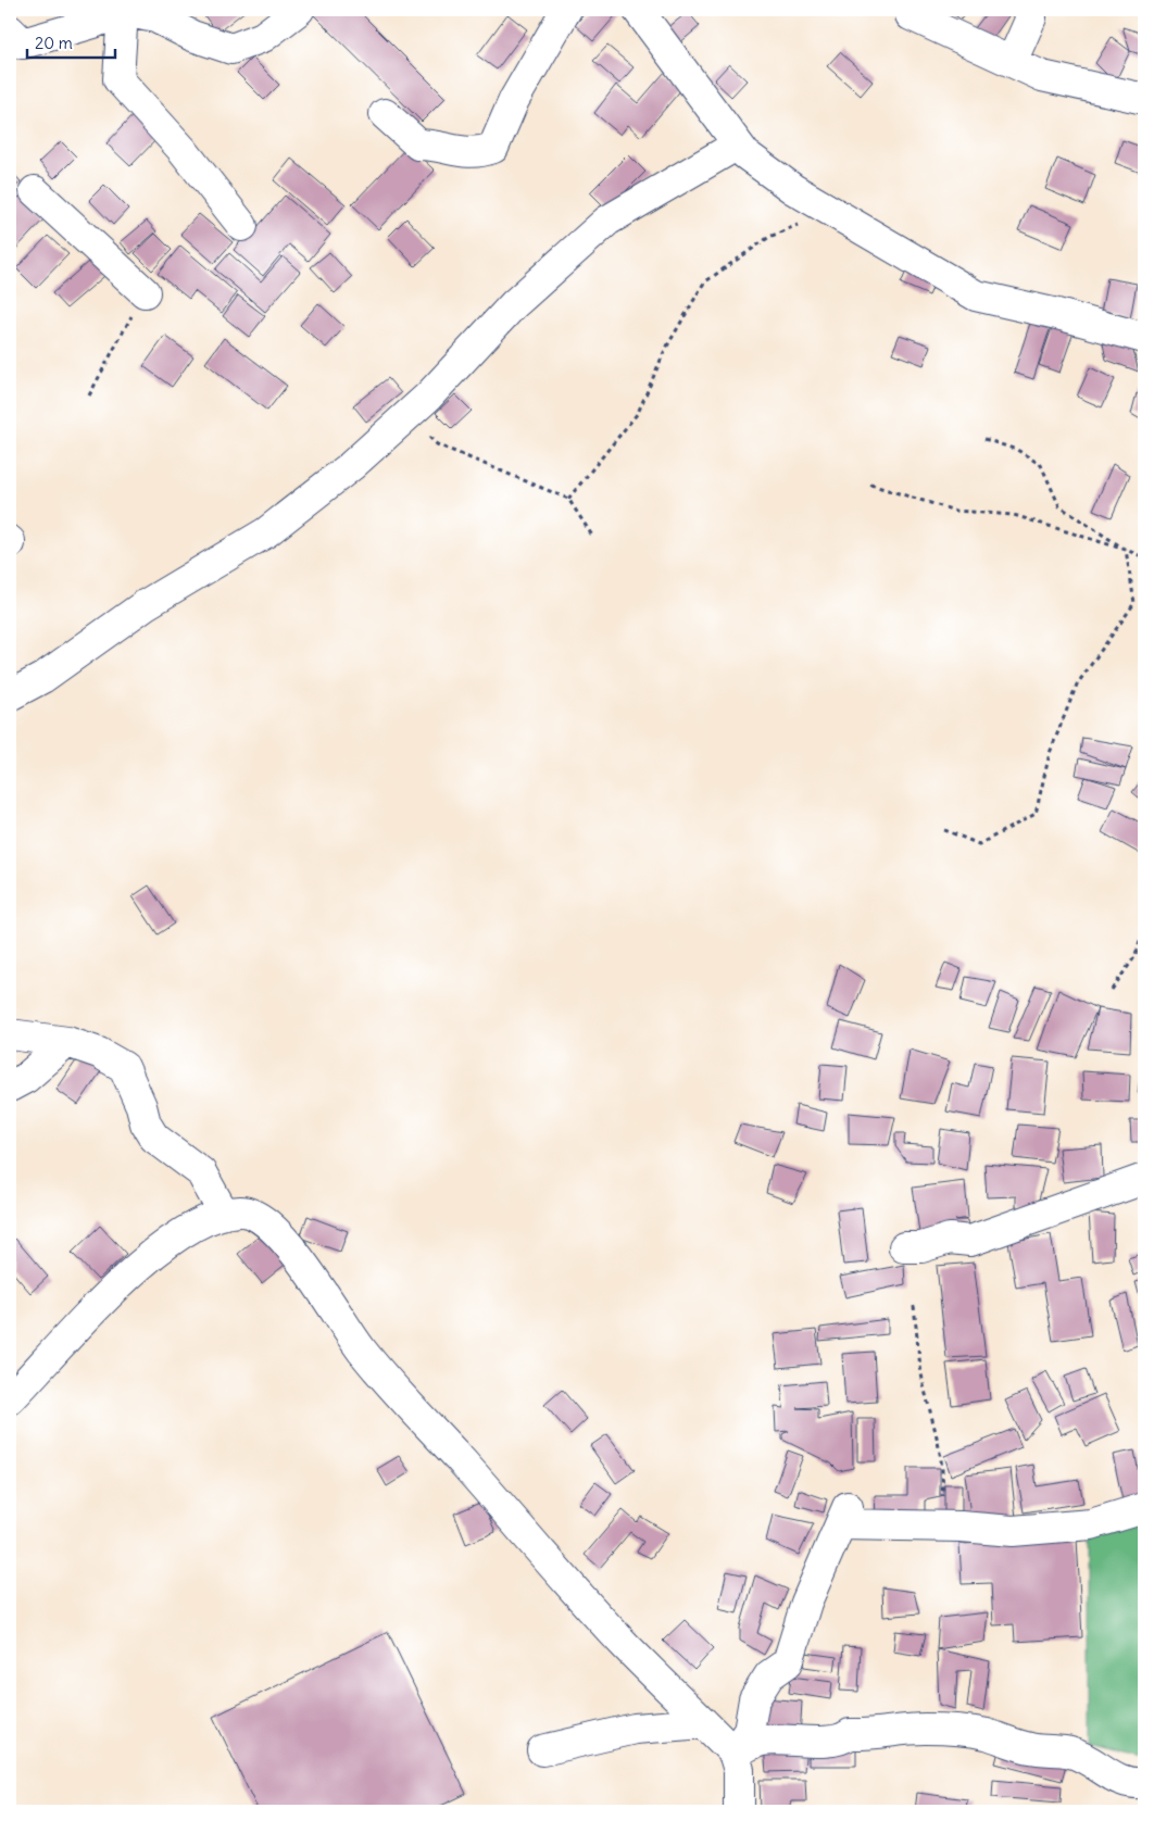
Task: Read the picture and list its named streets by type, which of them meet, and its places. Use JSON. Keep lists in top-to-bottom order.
{
  "scale_bar": "20 m"
}
